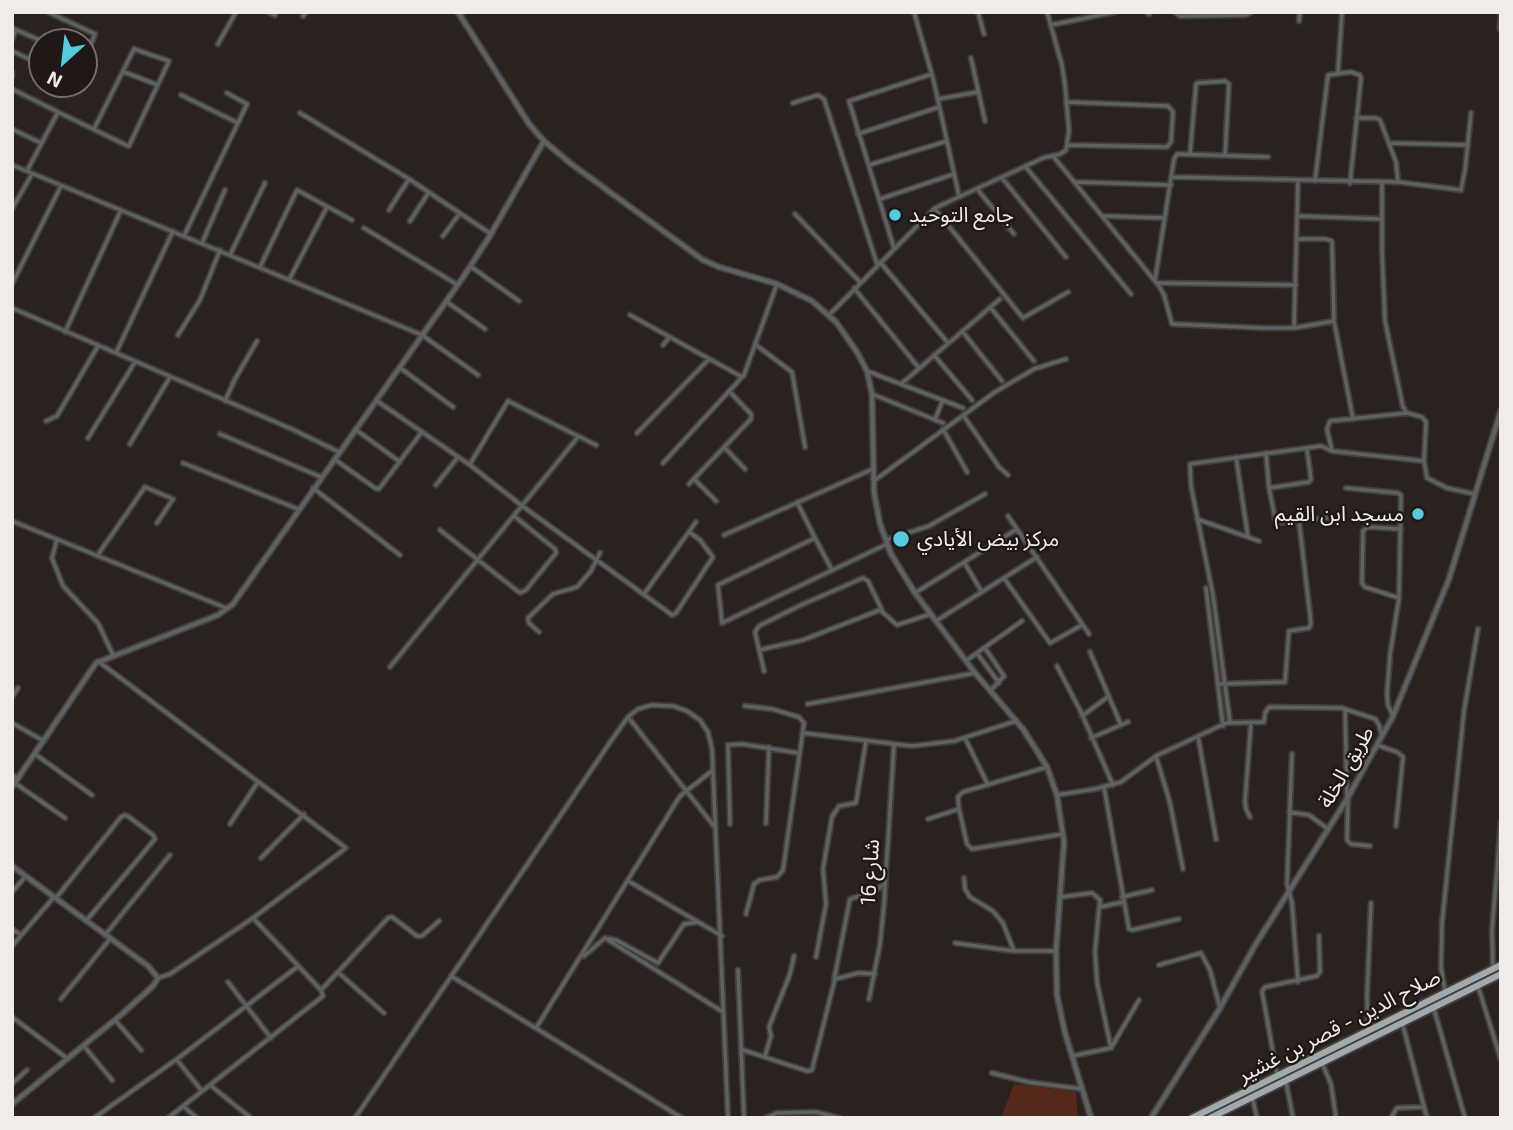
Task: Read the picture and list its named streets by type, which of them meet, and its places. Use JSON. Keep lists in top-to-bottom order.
{
  "streets": {
    "highway": ["صلاح الدين - قصر بن غشير"],
    "street": ["طريق الخلة", "شارع 16"]
  },
  "places": ["جامع التوحيد", "مسجد ابن القيم", "مركز بيض الأيادي"],
  "north": "bottom left"
}
